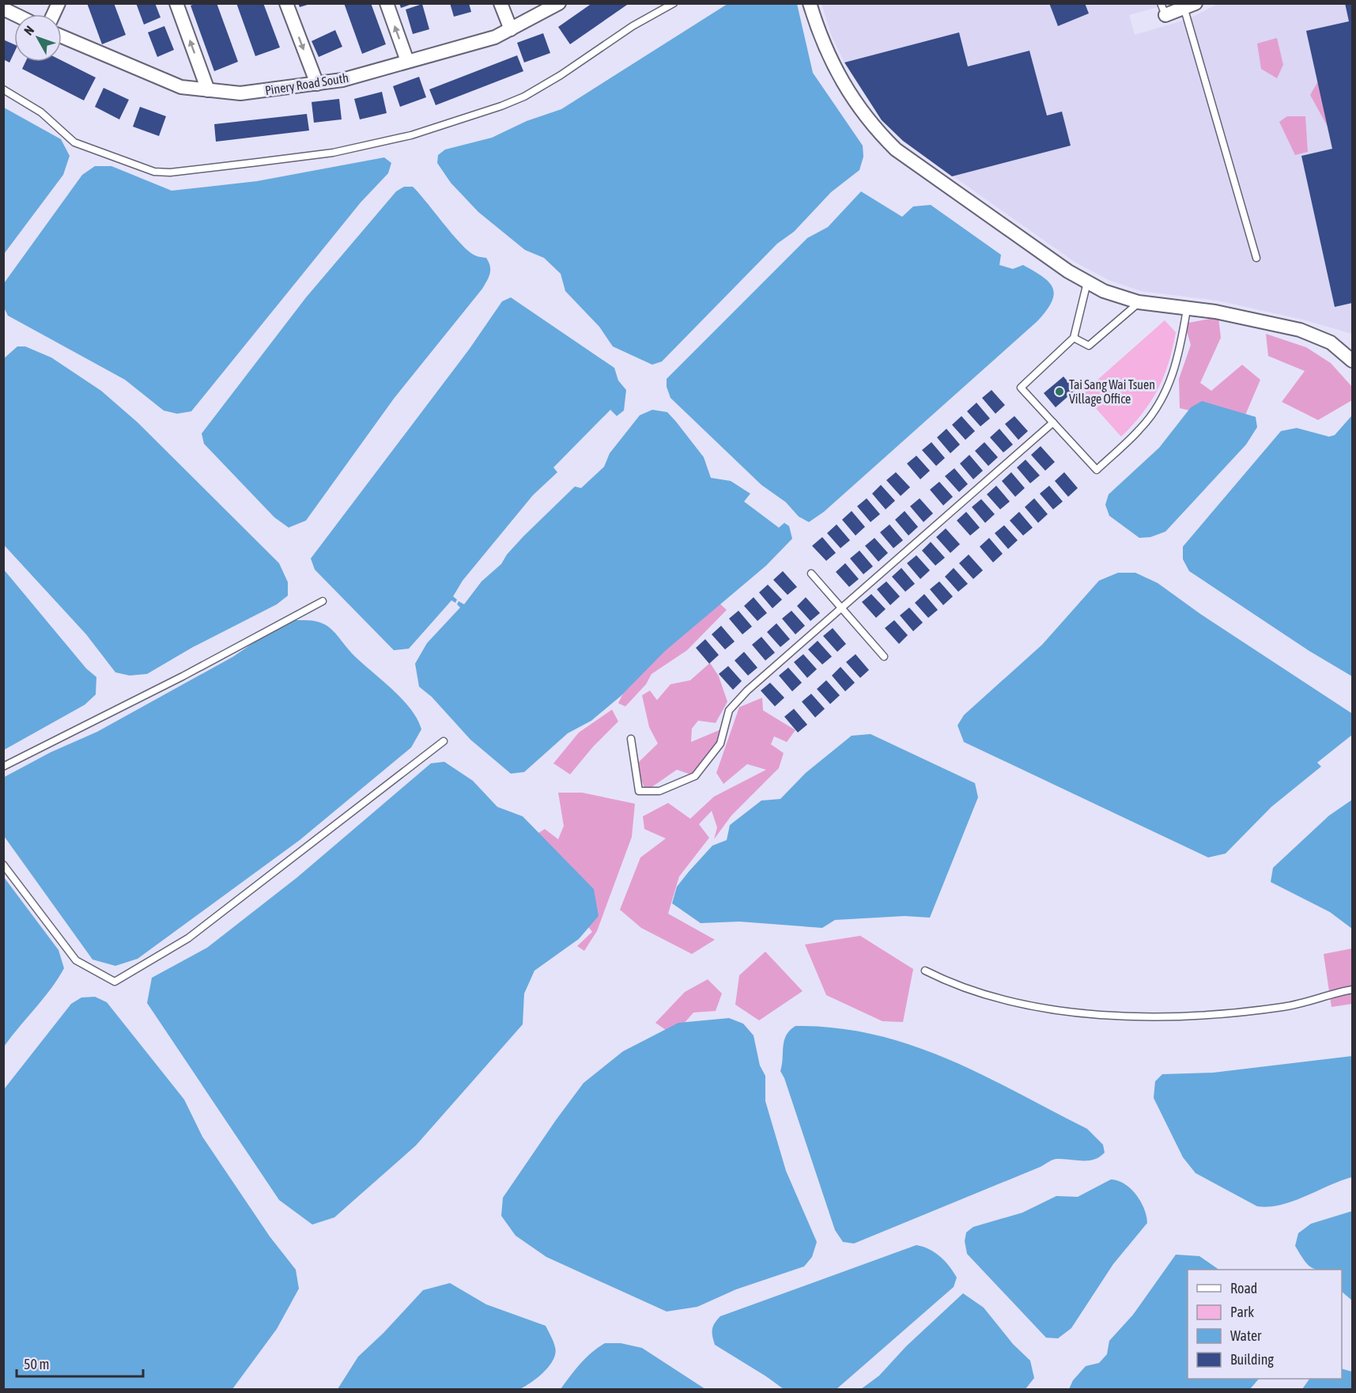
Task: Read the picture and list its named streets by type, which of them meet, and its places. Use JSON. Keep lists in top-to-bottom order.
{
  "streets": {
    "street": ["Pinery Road South"]
  },
  "places": ["Tai Sang Wai Tsuen Village Office"],
  "legend": [
    "Road",
    "Park",
    "Water",
    "Building"
  ],
  "scale_bar": "50 m",
  "north": "top left"
}
